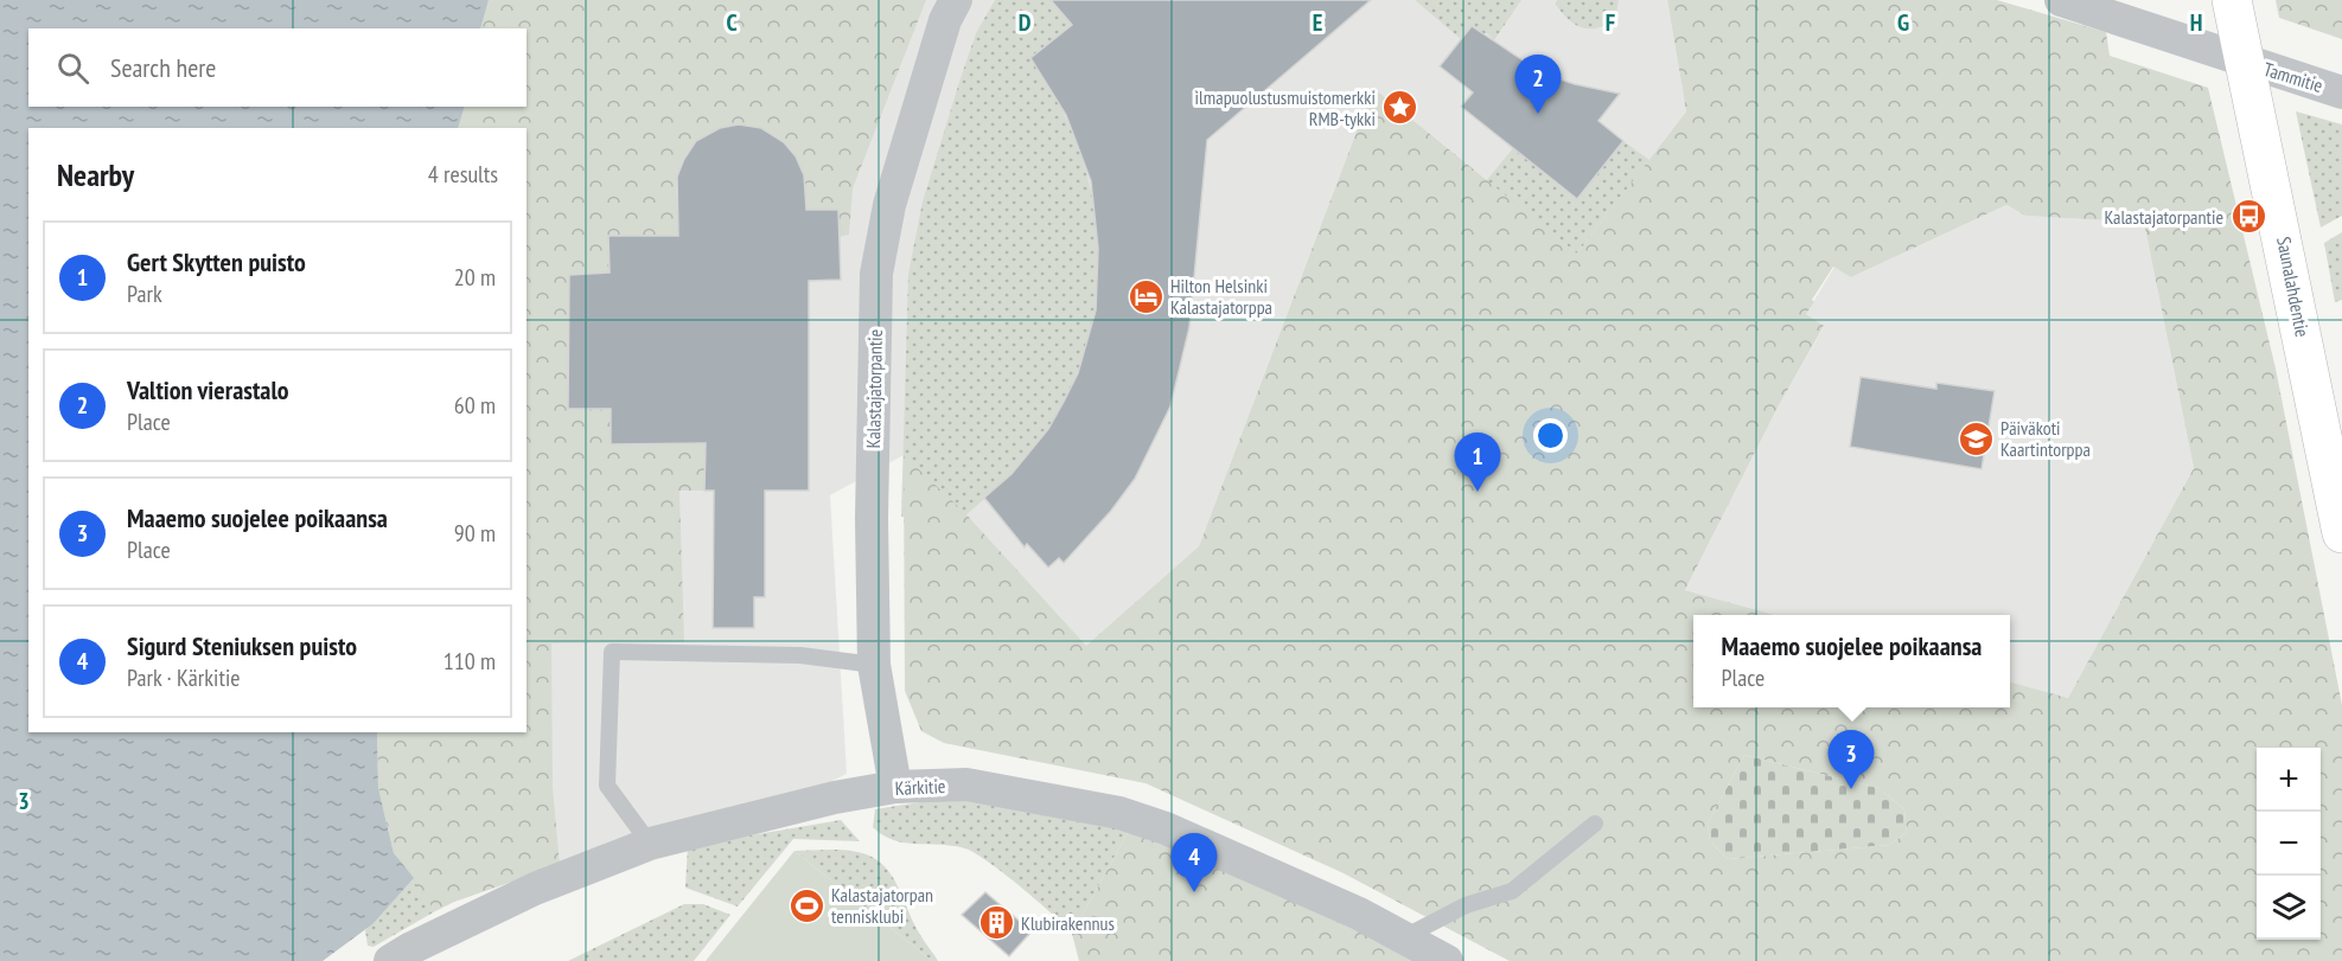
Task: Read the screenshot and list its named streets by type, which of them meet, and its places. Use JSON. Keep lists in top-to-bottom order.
{
  "streets": {
    "street": [
      "Tammitie",
      "Saunalahdentie",
      "Kalastajatorpantie",
      "Kärkitie"
    ]
  },
  "crossings": [
    ["Tammitie", "Saunalahdentie"],
    ["Kalastajatorpantie", "Kärkitie"]
  ],
  "places": {
    "place": ["ilmapuolustusmuistomerkki RMB-tykki"],
    "bus stop": ["Kalastajatorpantie"],
    "hotel": ["Hilton Helsinki Kalastajatorppa"],
    "school or university": ["Päiväkoti Kaartintorppa"],
    "sports": ["Kalastajatorpan tennisklubi"],
    "building": ["Klubirakennus"]
  },
  "page": {
    "search": "Search here",
    "pins": [
      "2",
      "1",
      "3",
      "4"
    ],
    "heading": ["Nearby", "4 results"],
    "list": [
      {
        "mark": "1",
        "name": "Gert Skytten puisto",
        "note": "Park",
        "value": "20 m"
      },
      {
        "mark": "2",
        "name": "Valtion vierastalo",
        "note": "Place",
        "value": "60 m"
      },
      {
        "mark": "3",
        "name": "Maaemo suojelee poikaansa",
        "note": "Place",
        "value": "90 m"
      },
      {
        "mark": "4",
        "name": "Sigurd Steniuksen puisto",
        "note": "Park · Kärkitie",
        "value": "110 m"
      }
    ],
    "popup": ["Maaemo suojelee poikaansa", "Place"],
    "map_buttons": ["+", "−"]
  },
  "grid": {
    "columns": [
      "C",
      "D",
      "E",
      "F",
      "G",
      "H"
    ],
    "rows": ["3"]
  }
}
